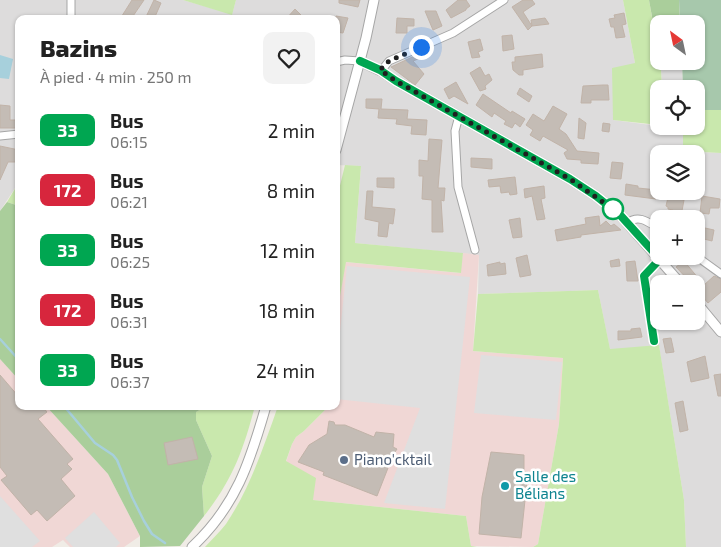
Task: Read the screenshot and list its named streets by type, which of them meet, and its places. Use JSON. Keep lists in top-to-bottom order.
{
  "places": ["Piano'cktail", "Salle des Bélians"],
  "lines": ["bus line 33"],
  "north": "top left",
  "page": {
    "map_buttons": ["+", "−"],
    "heading": ["Bazins", "À pied · 4 min · 250 m"],
    "list": [
      {
        "mark": "33",
        "name": "Bus",
        "note": "06:15",
        "value": "2 min"
      },
      {
        "mark": "172",
        "name": "Bus",
        "note": "06:21",
        "value": "8 min"
      },
      {
        "mark": "33",
        "name": "Bus",
        "note": "06:25",
        "value": "12 min"
      },
      {
        "mark": "172",
        "name": "Bus",
        "note": "06:31",
        "value": "18 min"
      },
      {
        "mark": "33",
        "name": "Bus",
        "note": "06:37",
        "value": "24 min"
      }
    ]
  }
}
